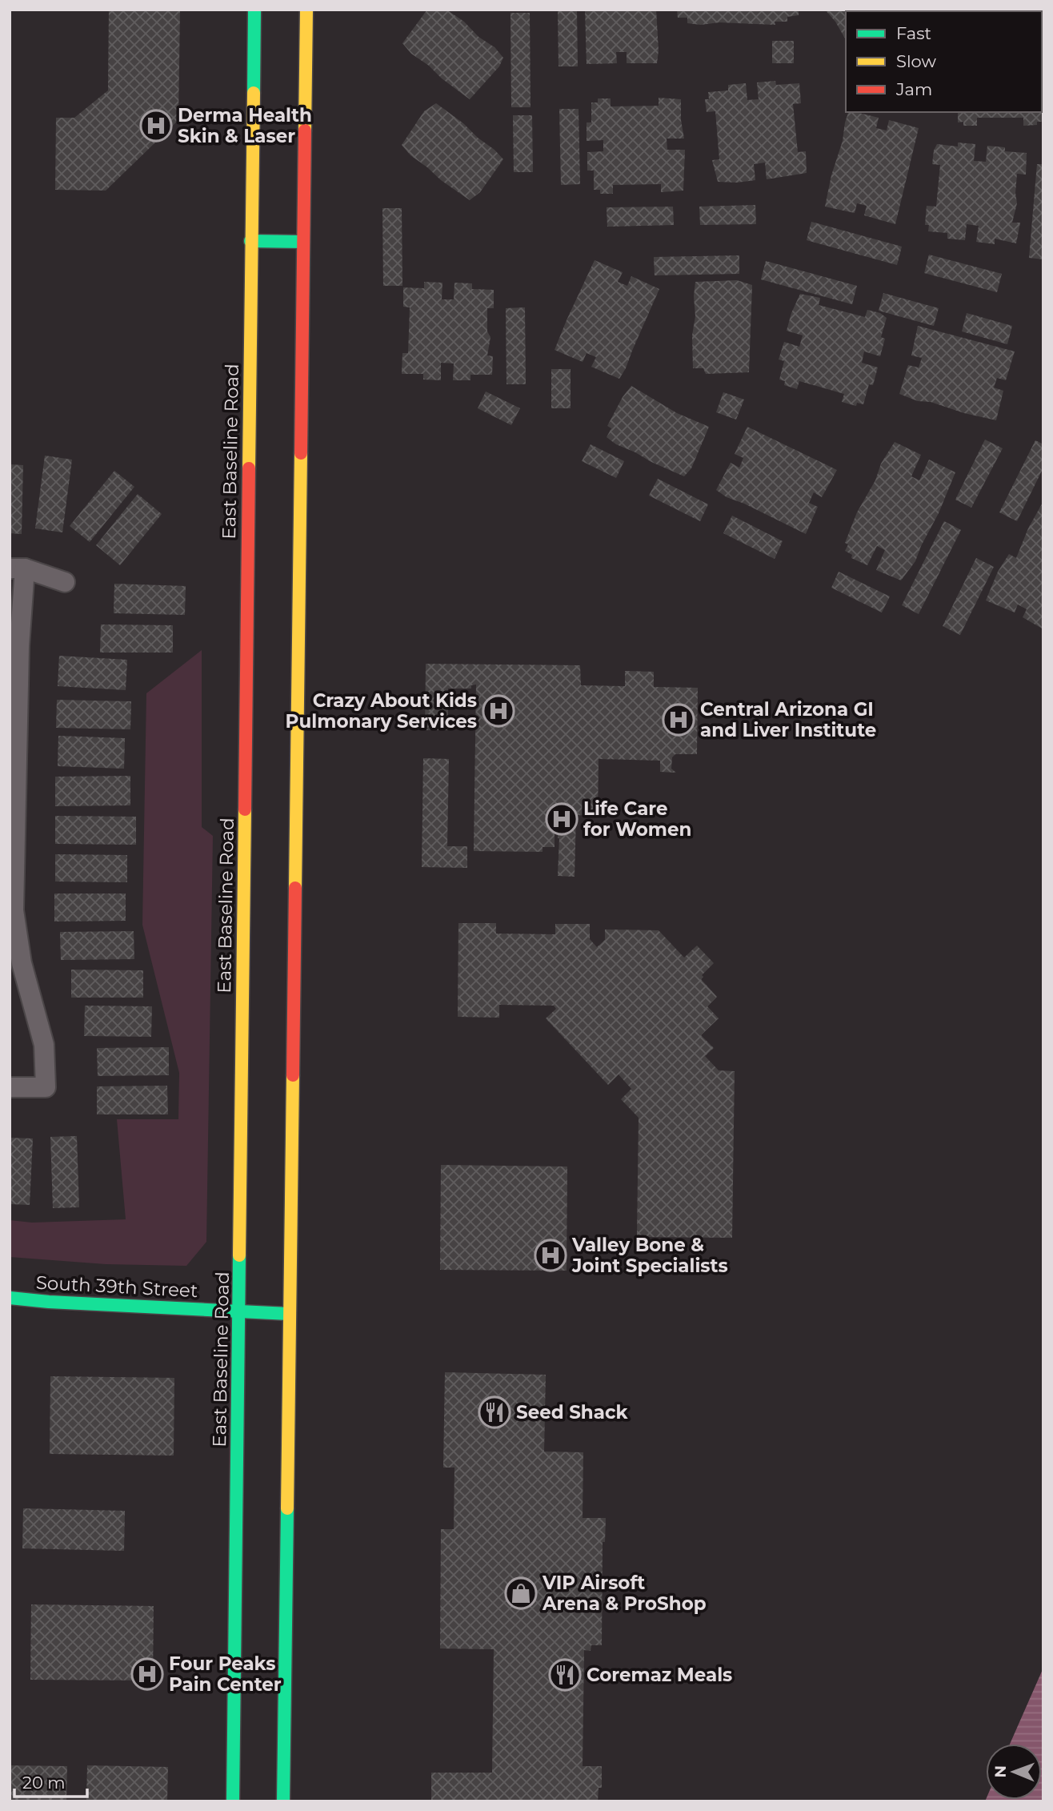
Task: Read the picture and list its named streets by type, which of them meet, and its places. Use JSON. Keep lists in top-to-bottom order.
{
  "streets": {
    "main road": ["East Baseline Road", "South 39th Street"]
  },
  "crossings": [
    ["East Baseline Road", "South 39th Street"]
  ],
  "places": {
    "hospital": [
      "Derma Health Skin & Laser",
      "Crazy About Kids Pulmonary Services",
      "Central Arizona GI and Liver Institute",
      "Life Care for Women",
      "Valley Bone & Joint Specialists",
      "Four Peaks Pain Center"
    ],
    "restaurant": ["Seed Shack", "Coremaz Meals"],
    "shop": ["VIP Airsoft Arena & ProShop"]
  },
  "legend": ["Fast", "Slow", "Jam"],
  "scale_bar": "20 m",
  "north": "left"
}
